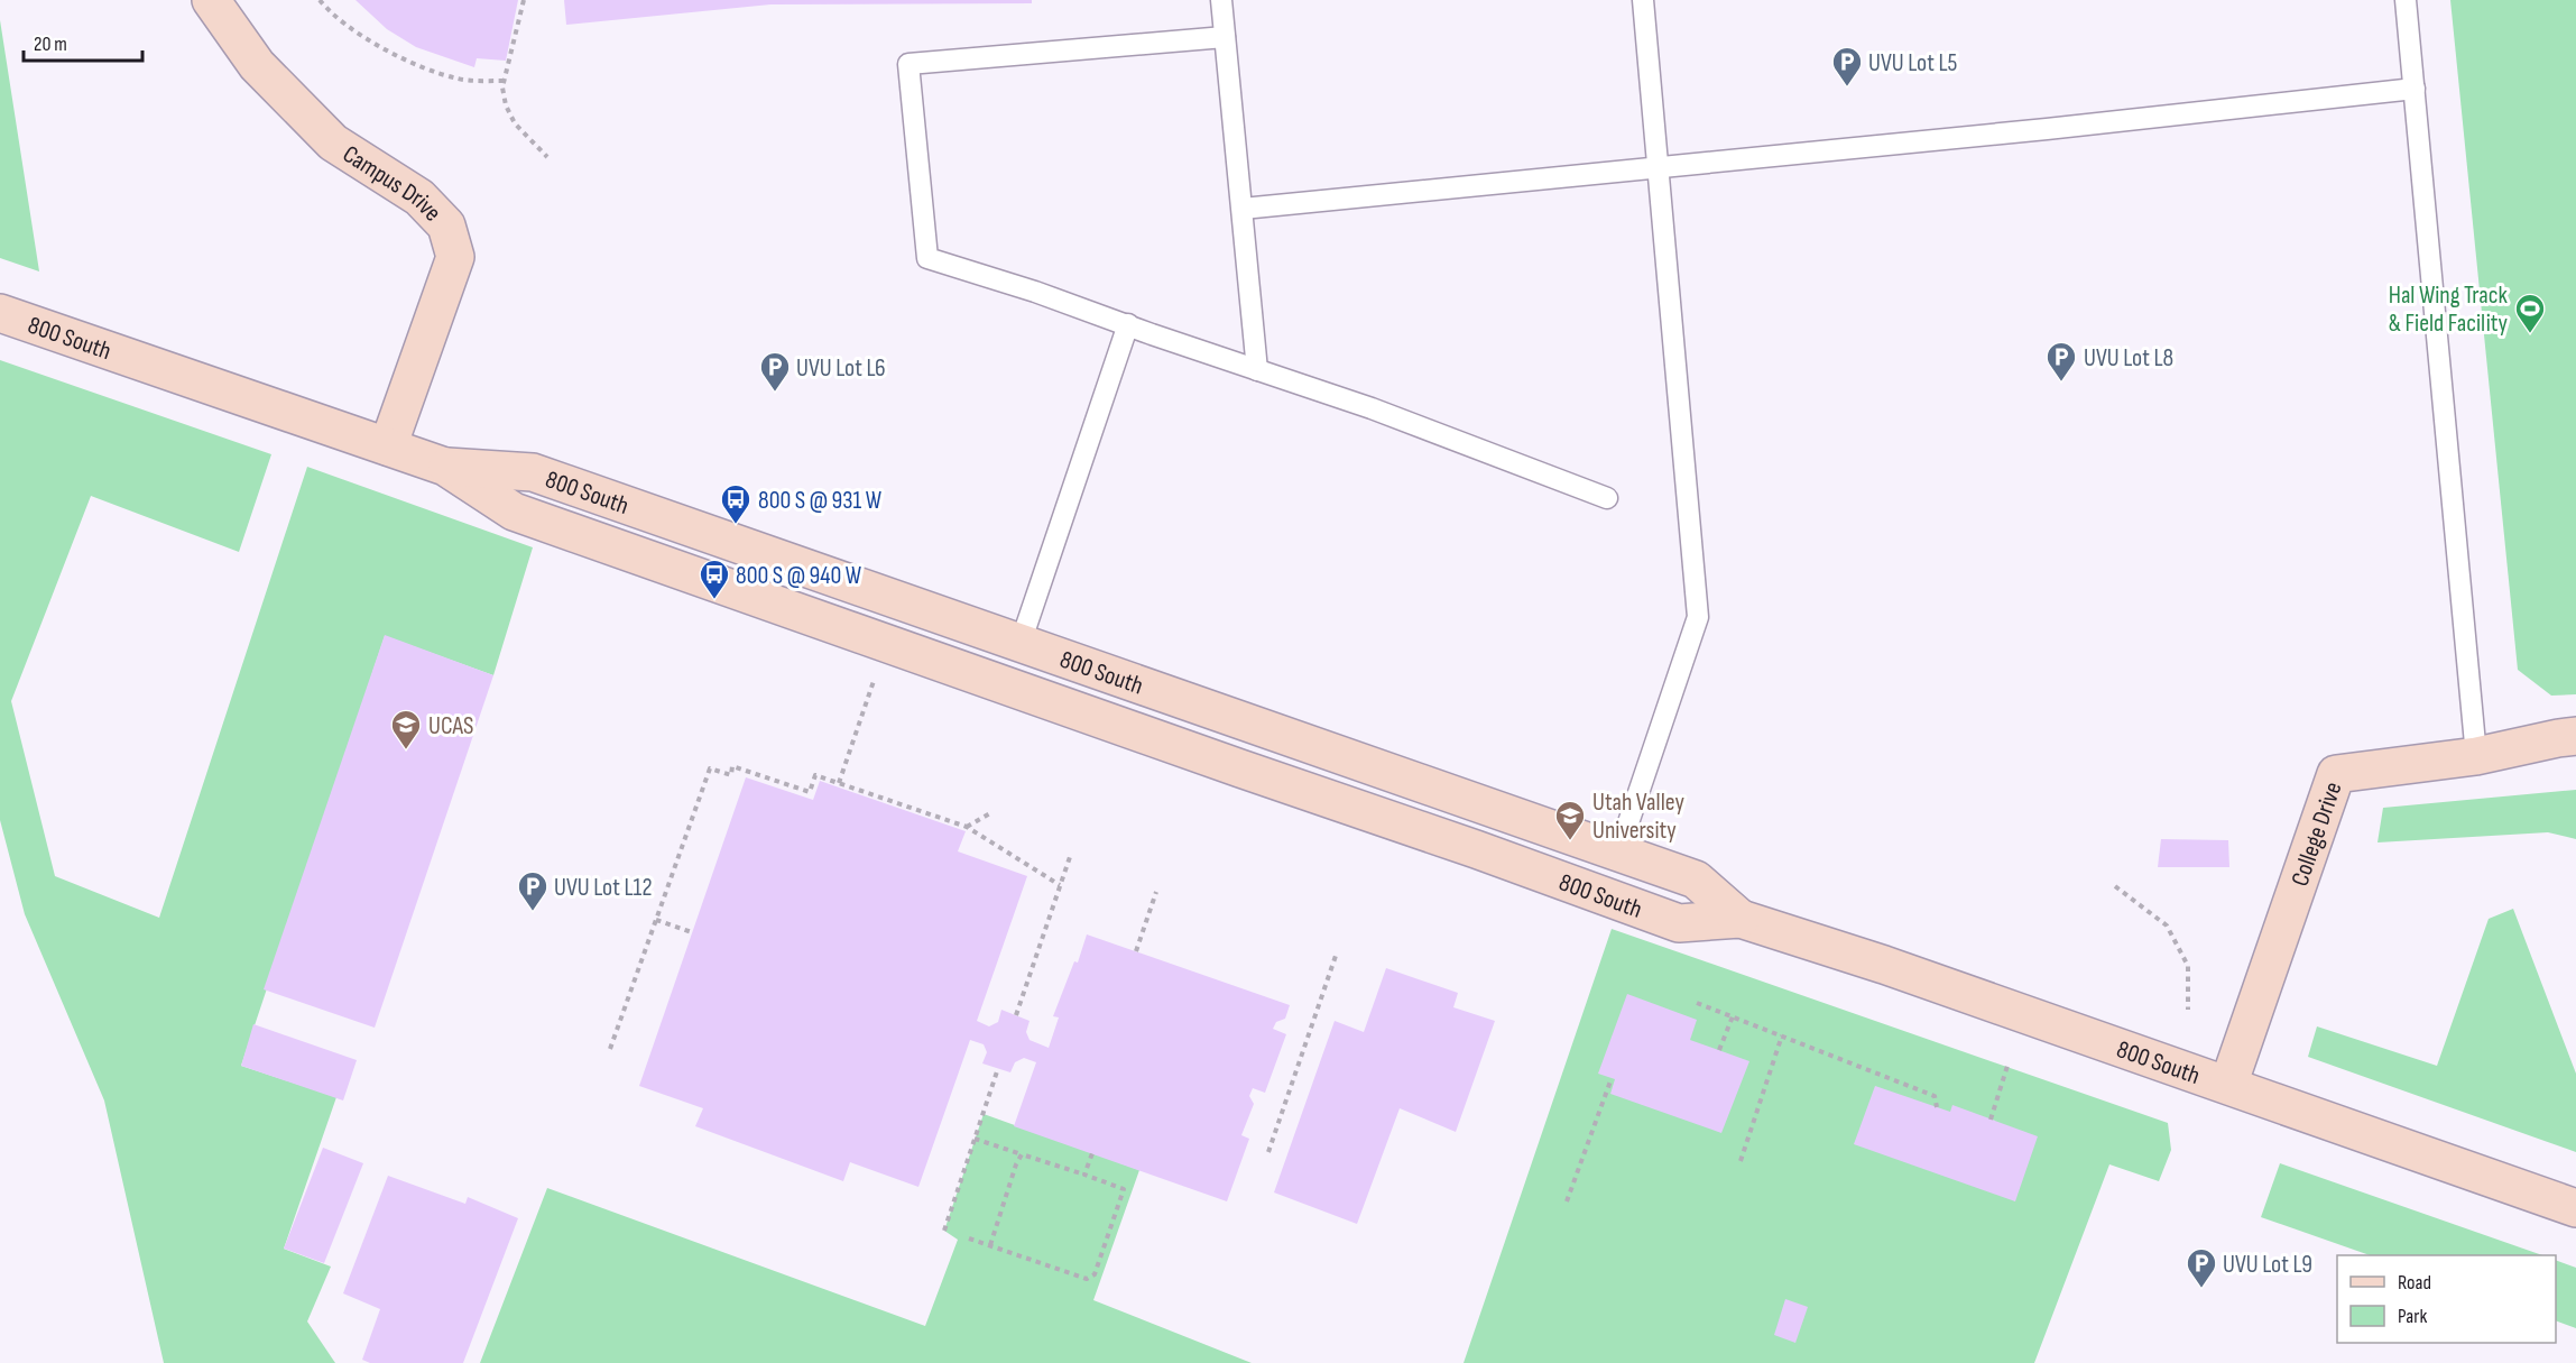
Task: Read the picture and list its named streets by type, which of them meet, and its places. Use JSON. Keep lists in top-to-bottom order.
{
  "streets": {
    "street": ["Campus Drive", "800 South", "College Drive"]
  },
  "crossings": [
    ["Campus Drive", "800 South"],
    ["800 South", "College Drive"]
  ],
  "places": {
    "parking": [
      "UVU Lot L5",
      "UVU Lot L8",
      "UVU Lot L6",
      "UVU Lot L12",
      "UVU Lot L9"
    ],
    "sports": ["Hal Wing Track & Field Facility"],
    "bus stop": ["800 S @ 931 W", "800 S @ 940 W"],
    "school or university": ["UCAS", "Utah Valley University"]
  },
  "legend": ["Road", "Park"],
  "scale_bar": "20 m"
}
